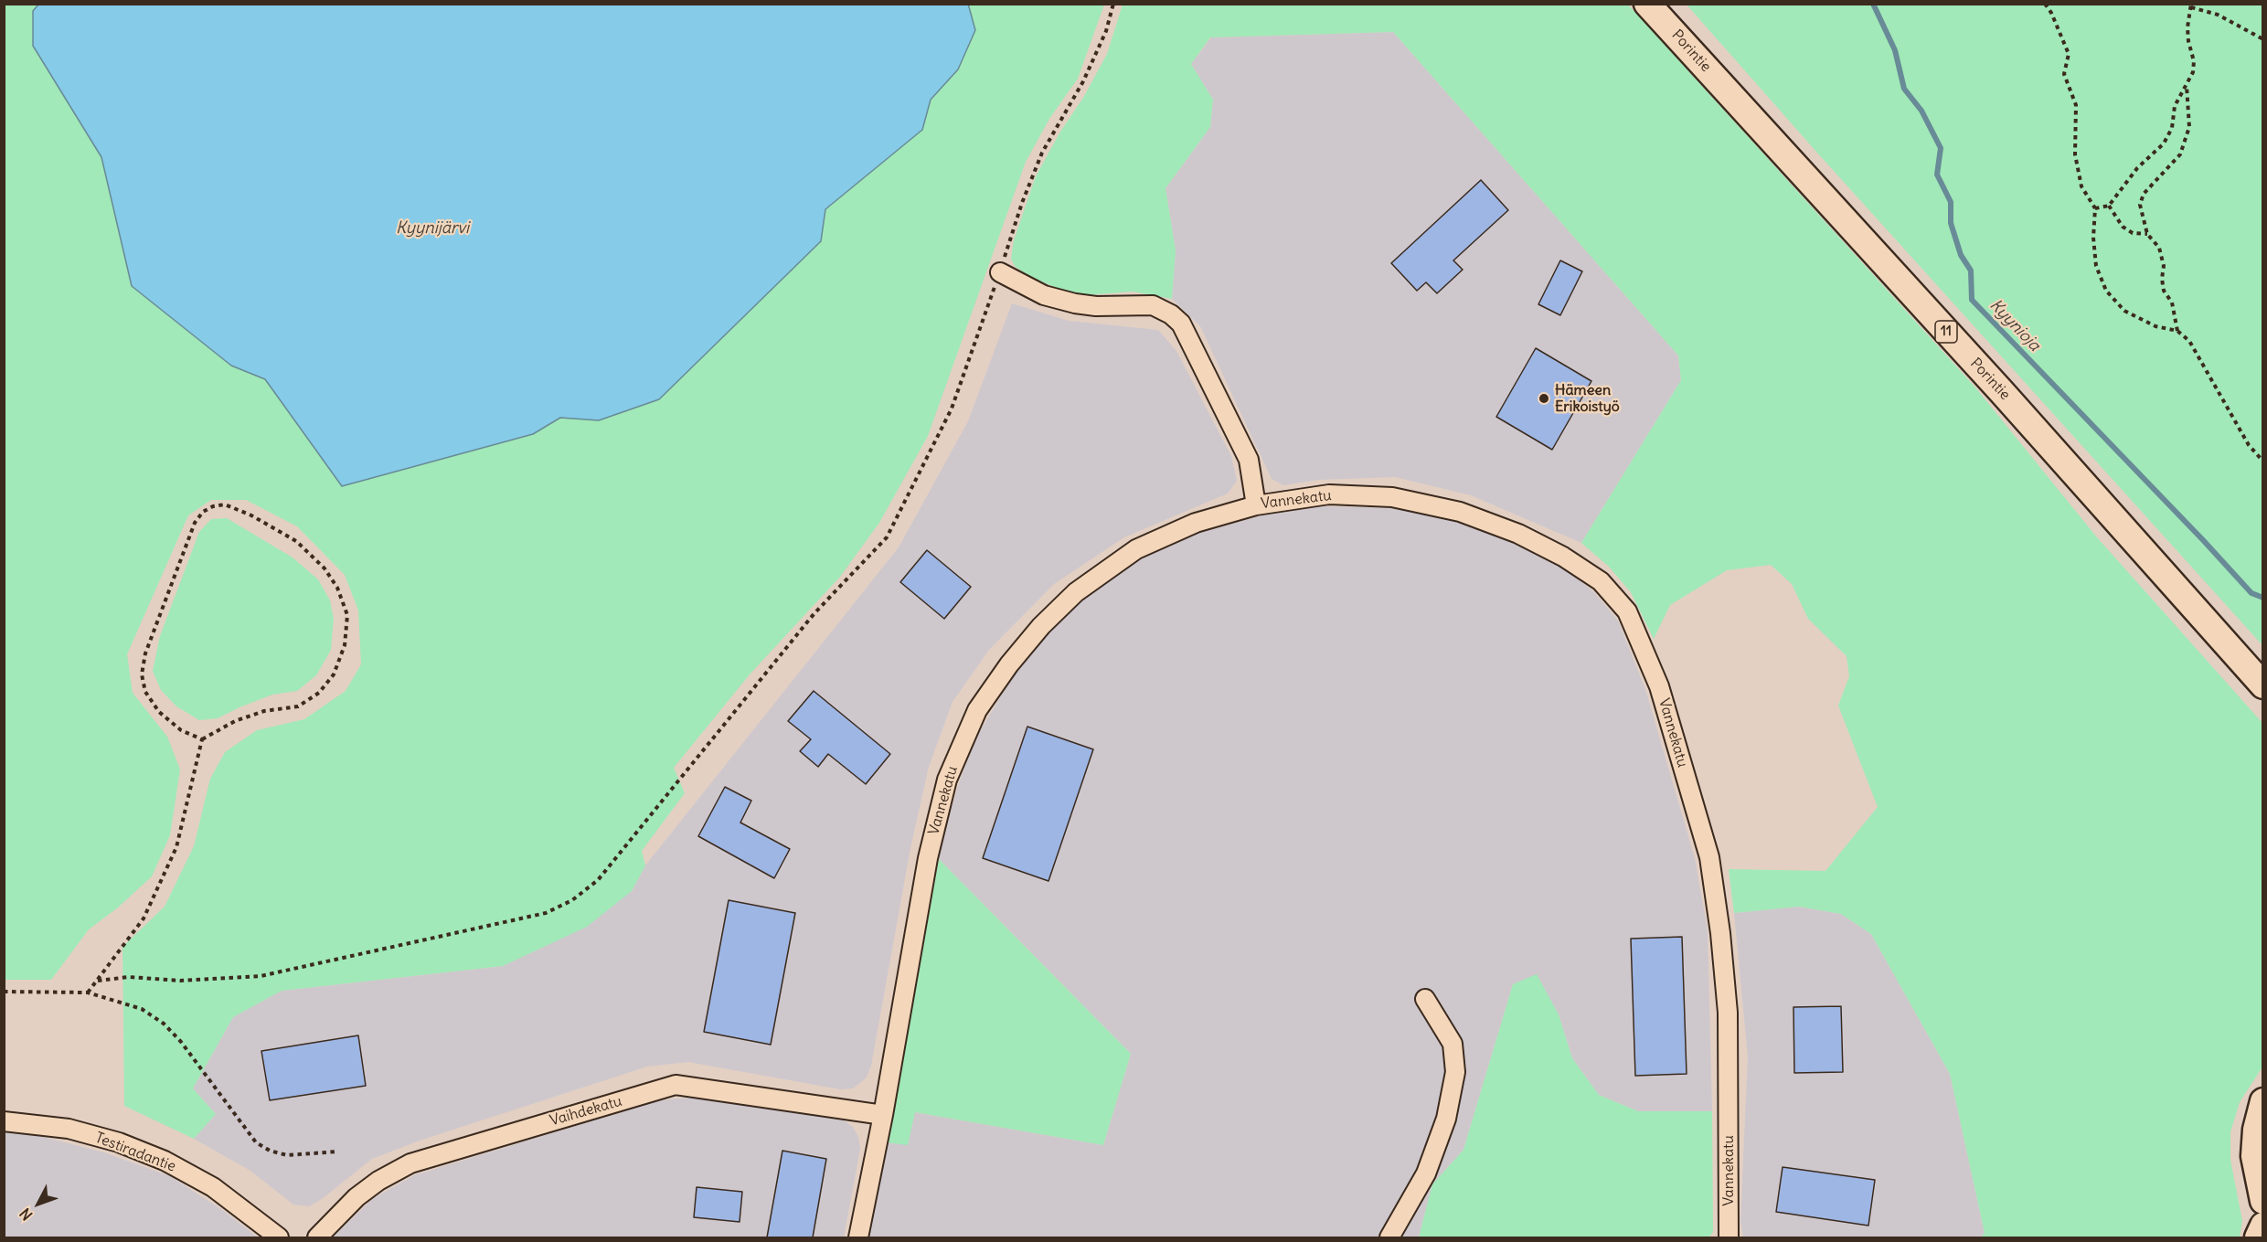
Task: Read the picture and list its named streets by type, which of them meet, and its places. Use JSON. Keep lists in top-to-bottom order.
{
  "streets": {
    "highway": ["Porintie", "11"],
    "street": ["Vannekatu", "Vaihdekatu", "Testiradantie"]
  },
  "crossings": [
    ["Vannekatu", "Vaihdekatu"]
  ],
  "water": ["Kyynijärvi", "Kyynioja"],
  "places": ["Hämeen Erikoistyö"],
  "north": "bottom left"
}
